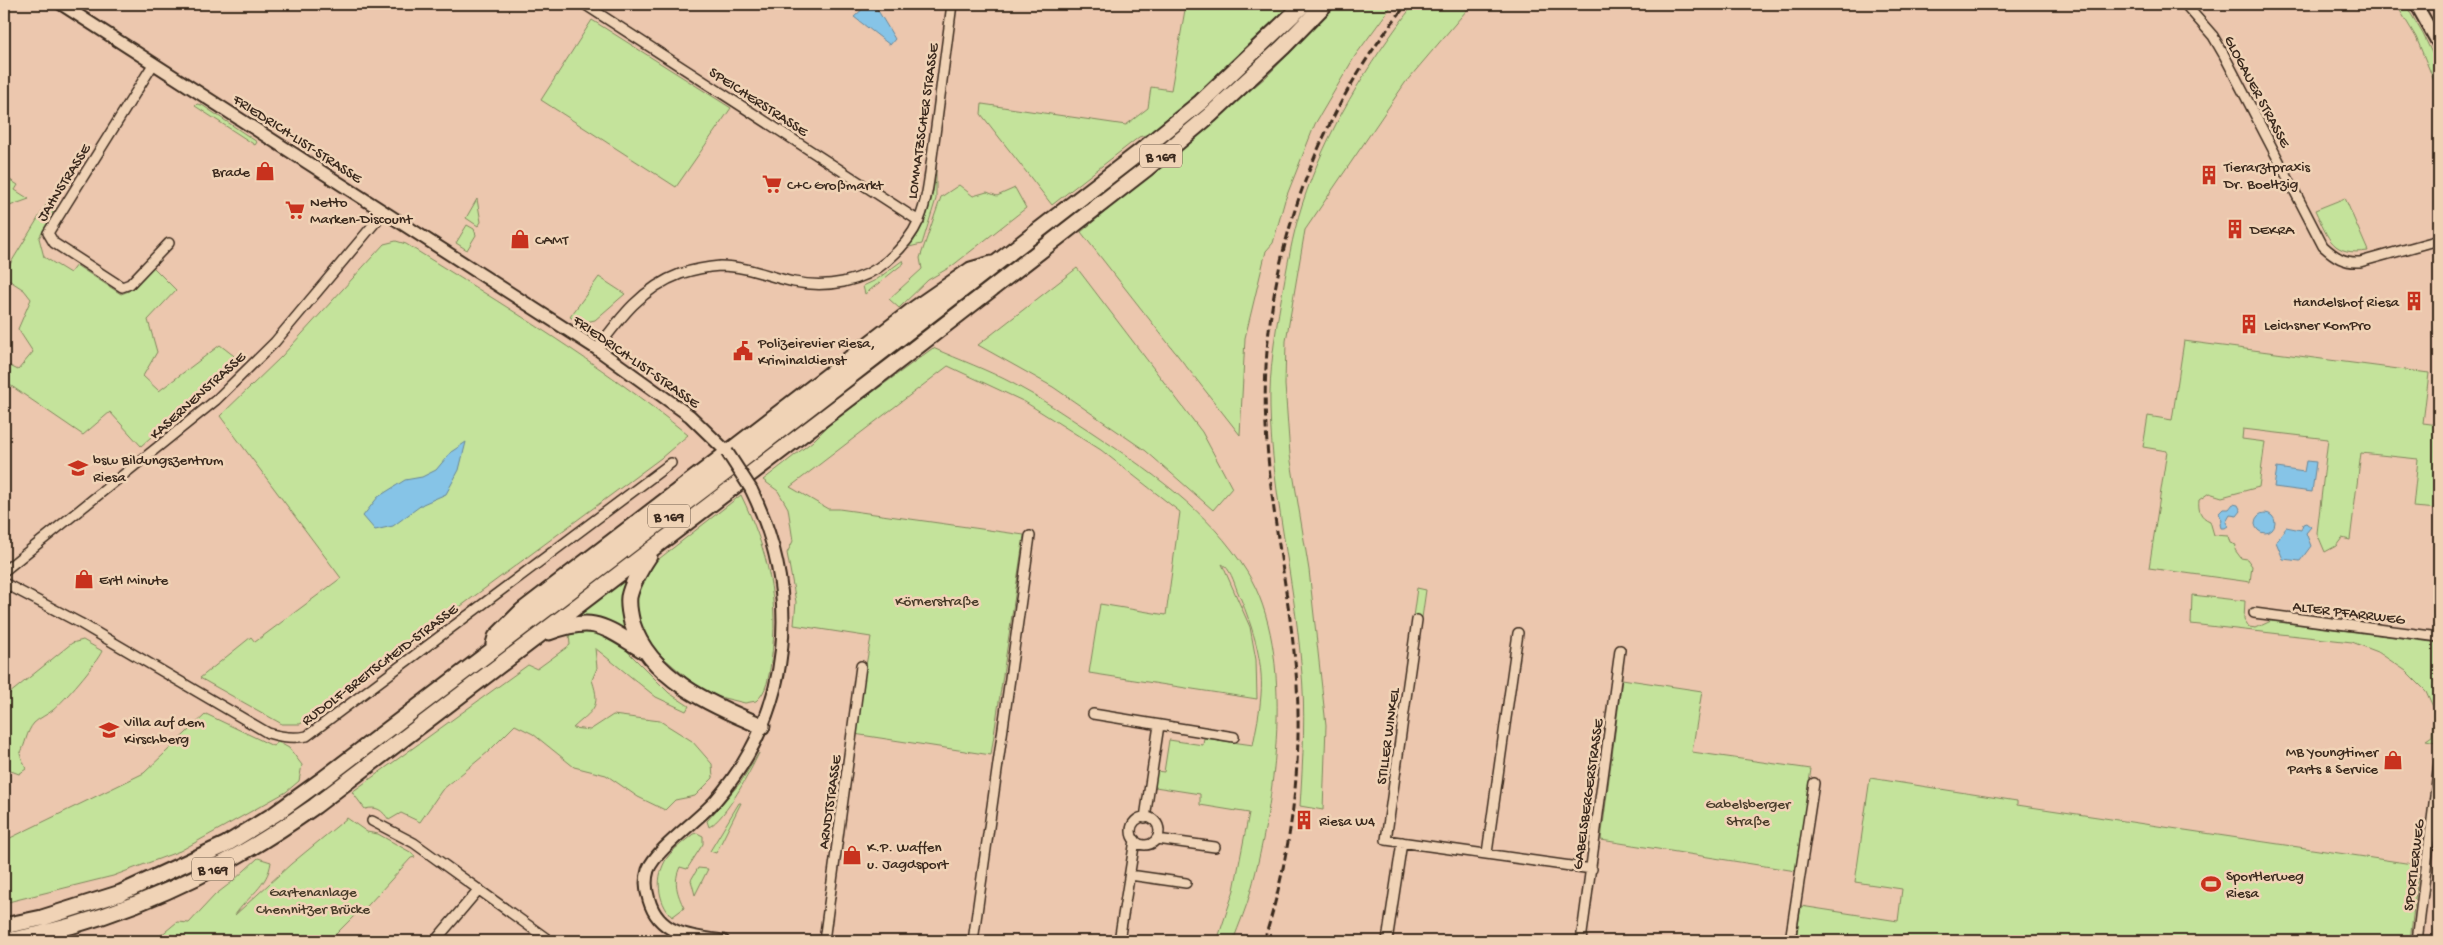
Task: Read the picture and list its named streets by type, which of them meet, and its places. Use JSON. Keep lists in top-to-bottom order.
{
  "streets": {
    "highway": ["B 169"],
    "street": [
      "GLOGAUER STRASSE",
      "SPEICHERSTRASSE",
      "LOMMATZSCHER STRASSE",
      "FRIEDRICH-LIST-STRASSE",
      "JAHNSTRASSE",
      "KASERNENSTRASSE",
      "ALTER PFARRWEG",
      "RUDOLF-BREITSCHEID-STRASSE",
      "STILLER WINKEL",
      "GABELSBERGERSTRASSE",
      "ARNDTSTRASSE",
      "SPORTLERWEG"
    ]
  },
  "crossings": [
    ["SPEICHERSTRASSE", "LOMMATZSCHER STRASSE"],
    ["LOMMATZSCHER STRASSE", "FRIEDRICH-LIST-STRASSE"],
    ["FRIEDRICH-LIST-STRASSE", "JAHNSTRASSE"],
    ["FRIEDRICH-LIST-STRASSE", "KASERNENSTRASSE"],
    ["STILLER WINKEL", "GABELSBERGERSTRASSE"]
  ],
  "parks": ["Körnerstraße", "Gabelsberger Straße", "Gartenanlage Chemnitzer Brücke"],
  "places": {
    "shop": [
      "Brade",
      "CAMT",
      "Ertl Minute",
      "MB Youngtimer Parts & Service",
      "K.P. Waffen u. Jagdsport"
    ],
    "building": [
      "Tierarztpraxis Dr. Boeltzig",
      "DEKRA",
      "Handelshof Riesa",
      "Leichsner KomPro",
      "Riesa W4"
    ],
    "supermarket": ["C+C Großmarkt", "Netto Marken-Discount"],
    "public building": ["Polizeirevier Riesa, Kriminaldienst"],
    "school or university": ["bsw Bildungszentrum Riesa", "Villa auf dem Kirschberg"],
    "sports": ["Sportlerweg Riesa"]
  }
}
